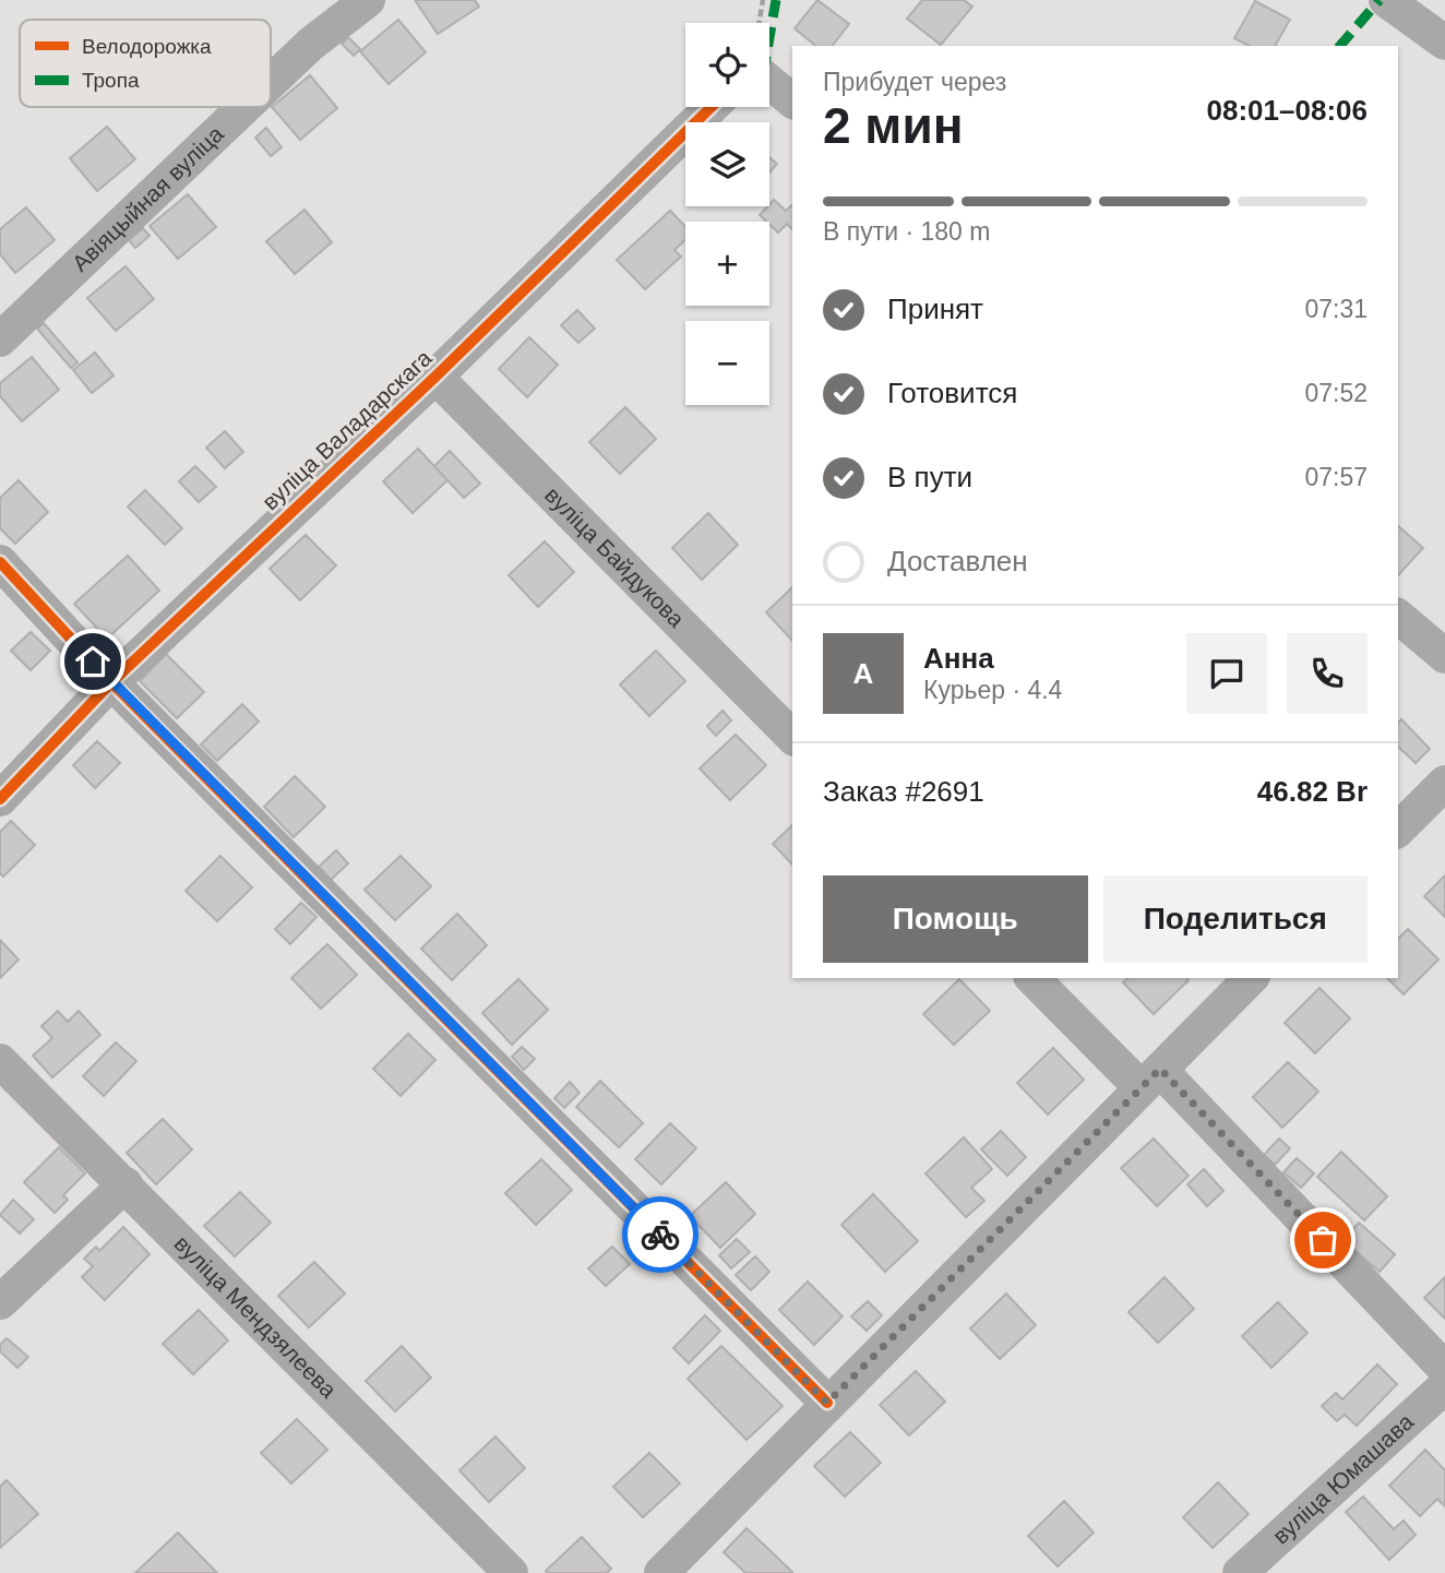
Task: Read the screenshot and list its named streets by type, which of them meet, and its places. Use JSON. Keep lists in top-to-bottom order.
{
  "streets": {
    "street": [
      "Авіяцыйная вуліца",
      "вуліца Валадарскага",
      "вуліца Байдукова",
      "вуліца Мендзялеева",
      "вуліца Юмашава"
    ]
  },
  "crossings": [
    ["вуліца Валадарскага", "вуліца Байдукова"]
  ],
  "legend": ["Велодорожка", "Тропа"],
  "page": {
    "map_buttons": ["+", "−"],
    "heading": ["2 мин", "Прибудет через", "08:01–08:06"],
    "panel": [
      "Анна",
      "Курьер · 4.4",
      "Заказ #2691",
      "46.82 Br"
    ],
    "bar": "В пути · 180 m",
    "list": [
      ["Принят", "07:31"],
      ["Готовится", "07:52"],
      ["В пути", "07:57"],
      "Доставлен"
    ],
    "round": "А",
    "buttons": ["Помощь", "Поделиться"]
  }
}
